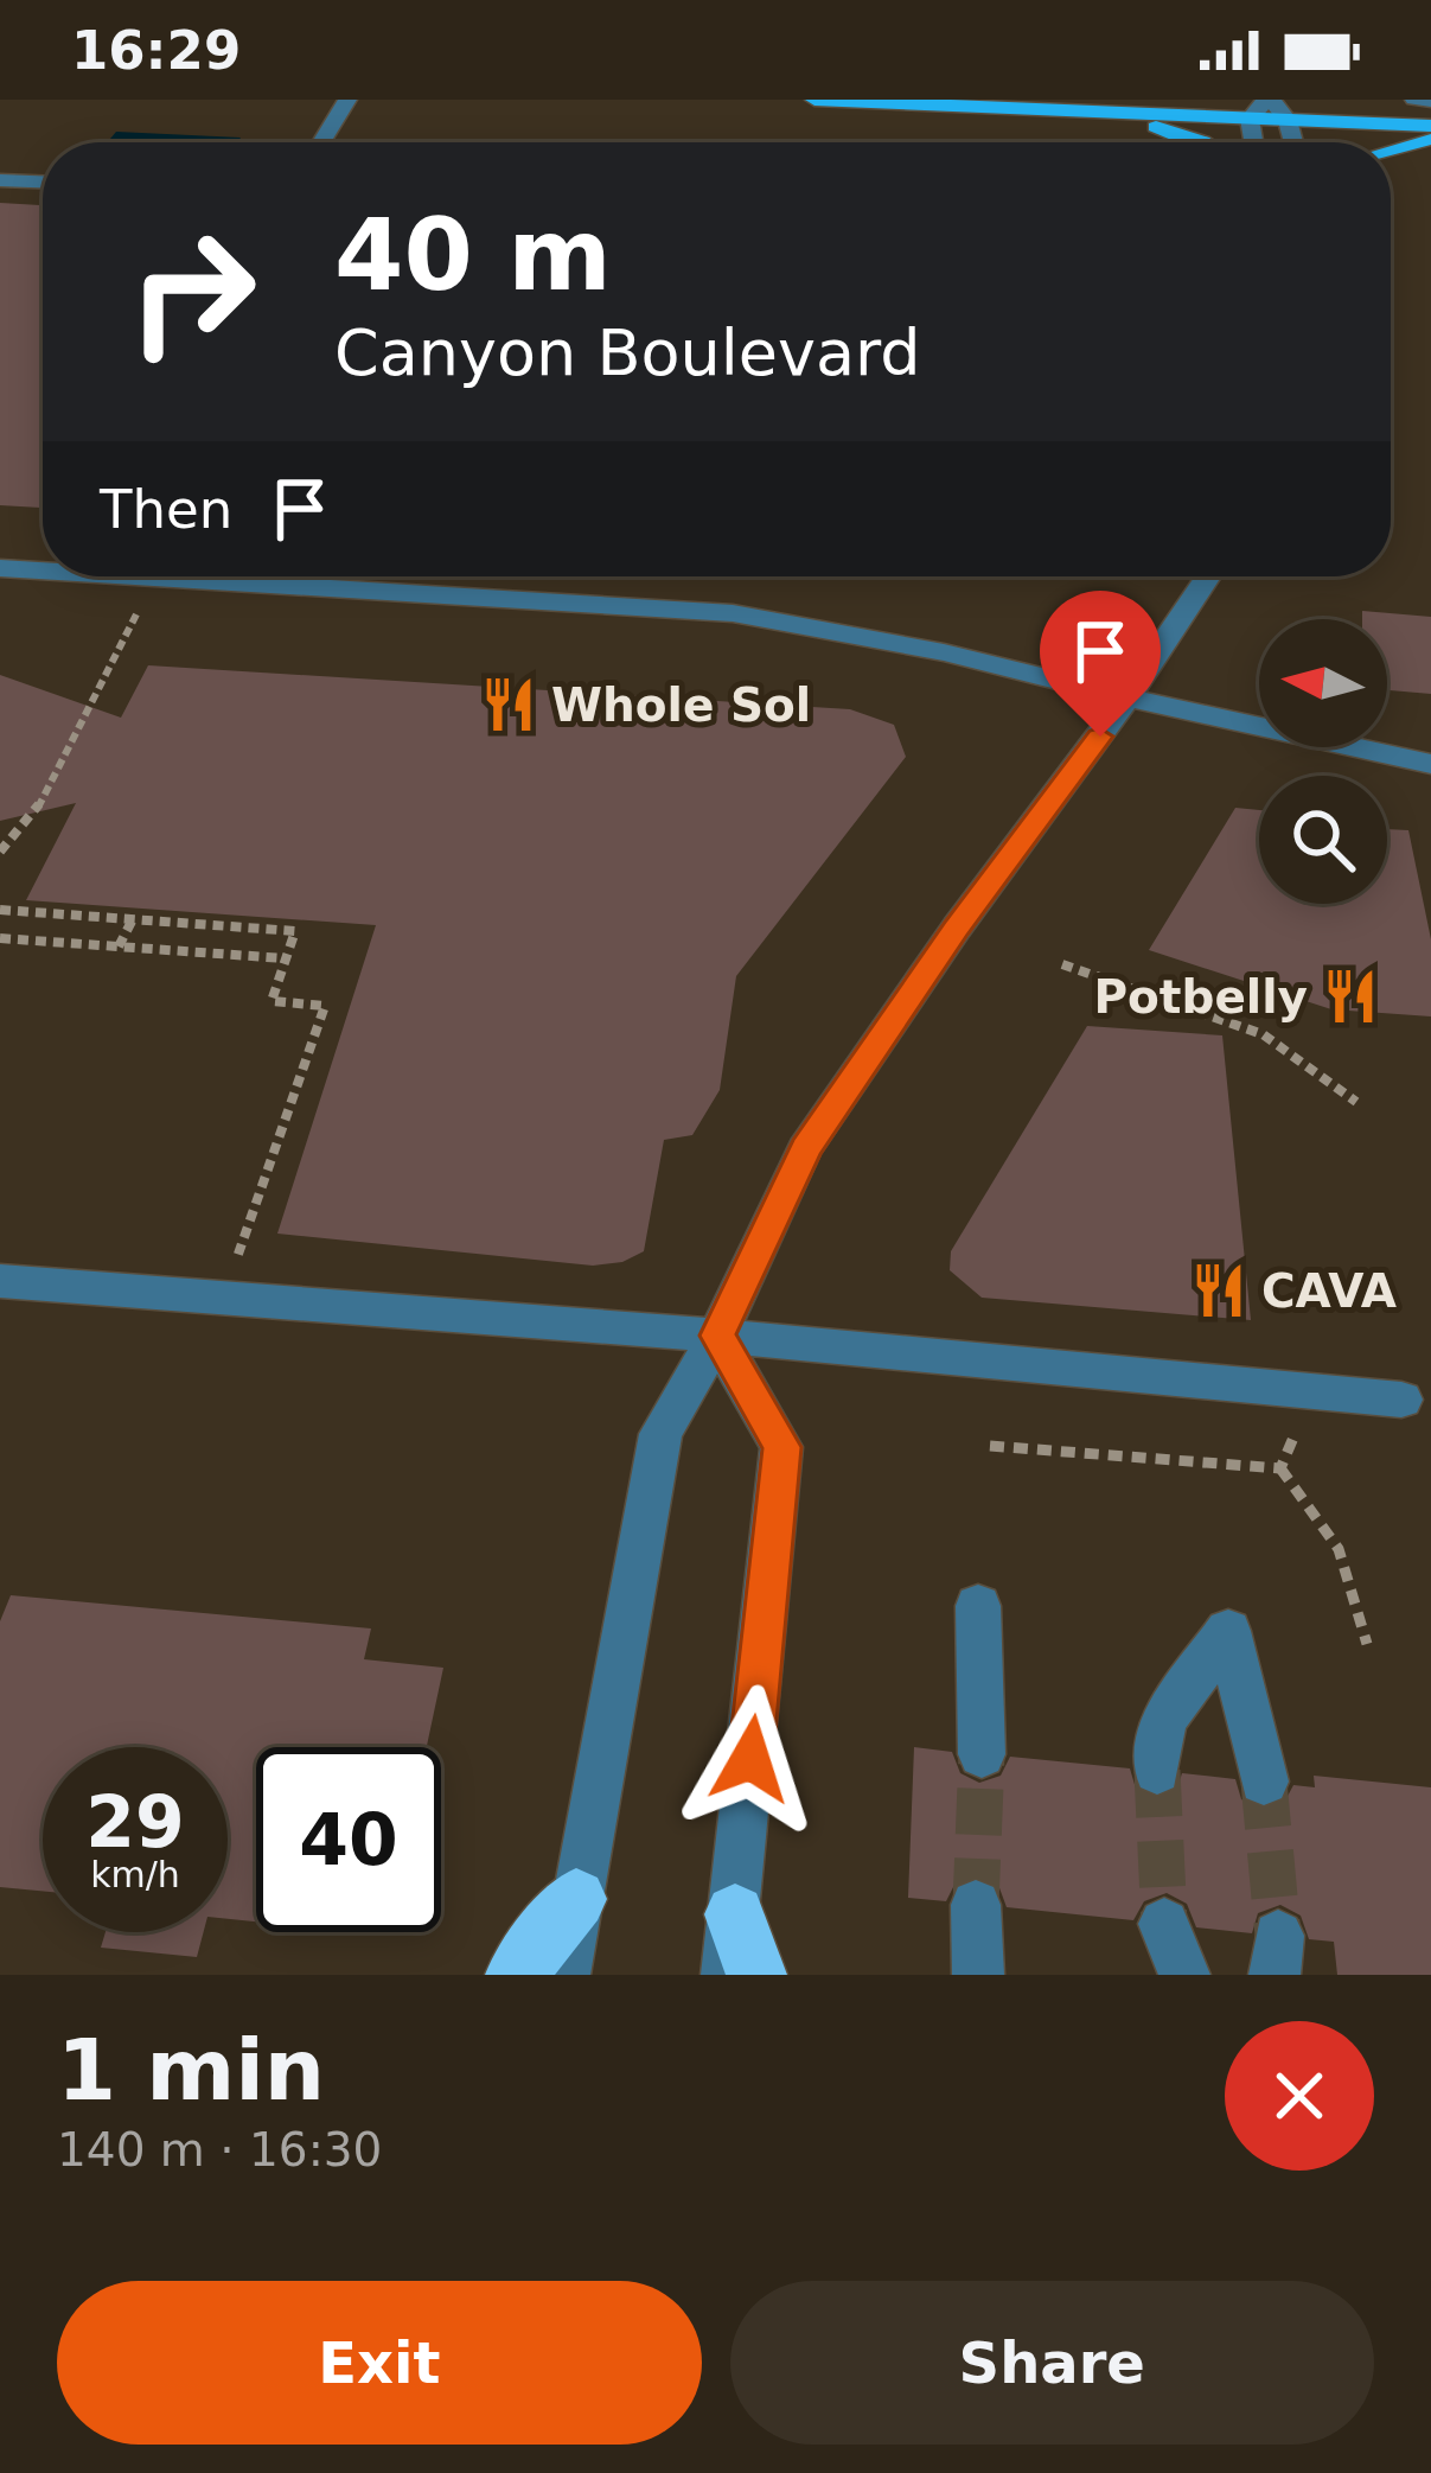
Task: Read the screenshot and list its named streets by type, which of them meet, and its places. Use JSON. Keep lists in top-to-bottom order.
{
  "places": {
    "restaurant": ["Whole Sol", "Potbelly", "CAVA"]
  },
  "north": "left",
  "page": {
    "status": "16:29",
    "turn": ["40 m", "Canyon Boulevard"],
    "then": "Then",
    "speed": "29 km/h",
    "limit": "40",
    "heading": ["1 min", "140 m · 16:30"],
    "buttons": ["Exit", "Share"]
  }
}
